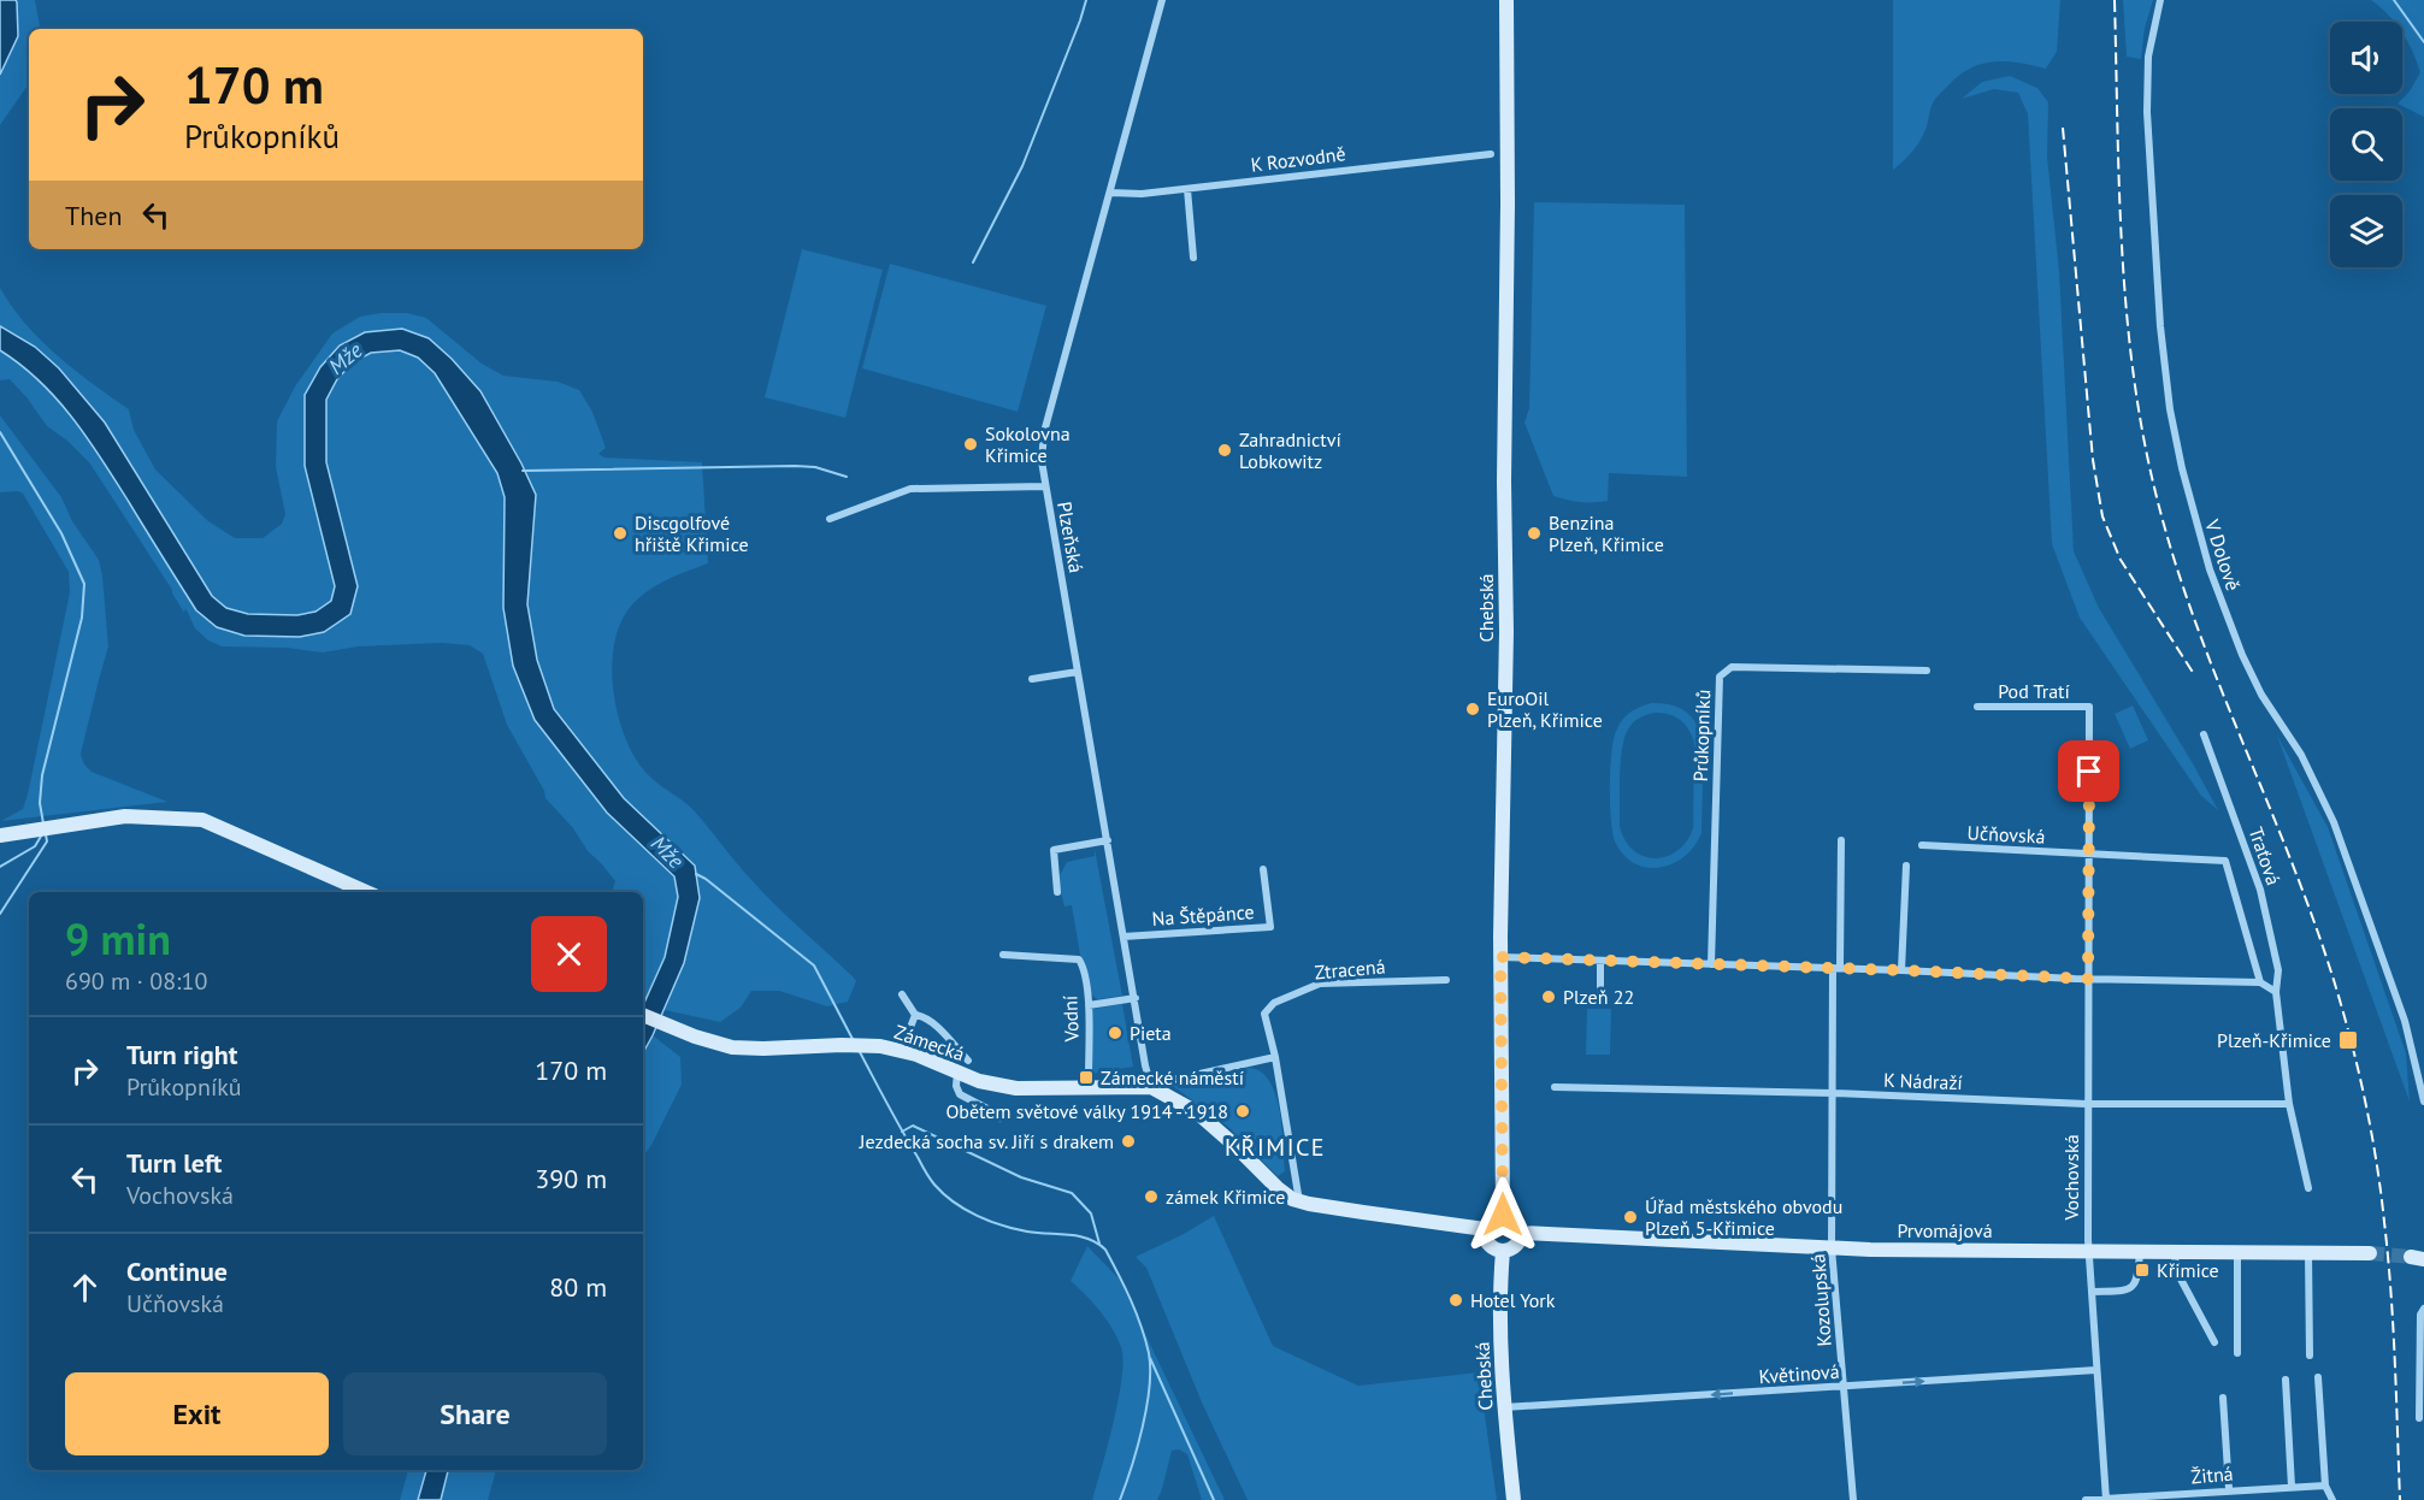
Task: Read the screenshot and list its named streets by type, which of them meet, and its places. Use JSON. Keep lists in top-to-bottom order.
{
  "streets": {
    "street": [
      "K Rozvodně",
      "Plzeňská",
      "V Dolově",
      "Chebská",
      "Pod Tratí",
      "Průkopníků",
      "Učňovská",
      "Traťová",
      "Na Štěpánce",
      "Ztracená",
      "Vodní",
      "Zámecká",
      "K Nádraží",
      "Vochovská",
      "Prvomájová",
      "Kozolupská",
      "Květinová",
      "Žitná"
    ]
  },
  "crossings": [
    ["K Rozvodně", "Plzeňská"],
    ["Plzeňská", "Na Štěpánce"],
    ["Plzeňská", "Zámecká"],
    ["Chebská", "Prvomájová"],
    ["Chebská", "Květinová"],
    ["Pod Tratí", "Učňovská"],
    ["Pod Tratí", "Vochovská"],
    ["Učňovská", "Traťová"],
    ["Učňovská", "Vochovská"],
    ["Traťová", "K Nádraží"],
    ["K Nádraží", "Vochovská"],
    ["K Nádraží", "Kozolupská"],
    ["Vochovská", "Prvomájová"],
    ["Vochovská", "Květinová"],
    ["Vochovská", "Žitná"],
    ["Prvomájová", "Kozolupská"],
    ["Kozolupská", "Květinová"]
  ],
  "districts": ["KŘIMICE"],
  "water": ["Mže"],
  "places": {
    "other": [
      "Sokolovna Křimice",
      "Zahradnictví Lobkowitz",
      "Discgolfové hřiště Křimice",
      "Benzina Plzeň, Křimice",
      "EuroOil Plzeň, Křimice",
      "Plzeň 22",
      "Pieta",
      "Obětem světové války 1914 - 1918",
      "Jezdecká socha sv. Jiří s drakem",
      "zámek Křimice",
      "Úřad městského obvodu Plzeň 5-Křimice",
      "Hotel York"
    ],
    "transit": ["Plzeň-Křimice", "Zámecké náměstí", "Křimice"]
  },
  "page": {
    "turn": ["170 m", "Průkopníků"],
    "then": "Then",
    "heading": ["9 min", "690 m · 08:10"],
    "list": [
      {
        "name": "Turn right",
        "note": "Průkopníků",
        "value": "170 m"
      },
      {
        "name": "Turn left",
        "note": "Vochovská",
        "value": "390 m"
      },
      {
        "name": "Continue",
        "note": "Učňovská",
        "value": "80 m"
      }
    ],
    "buttons": ["Exit", "Share"]
  }
}
